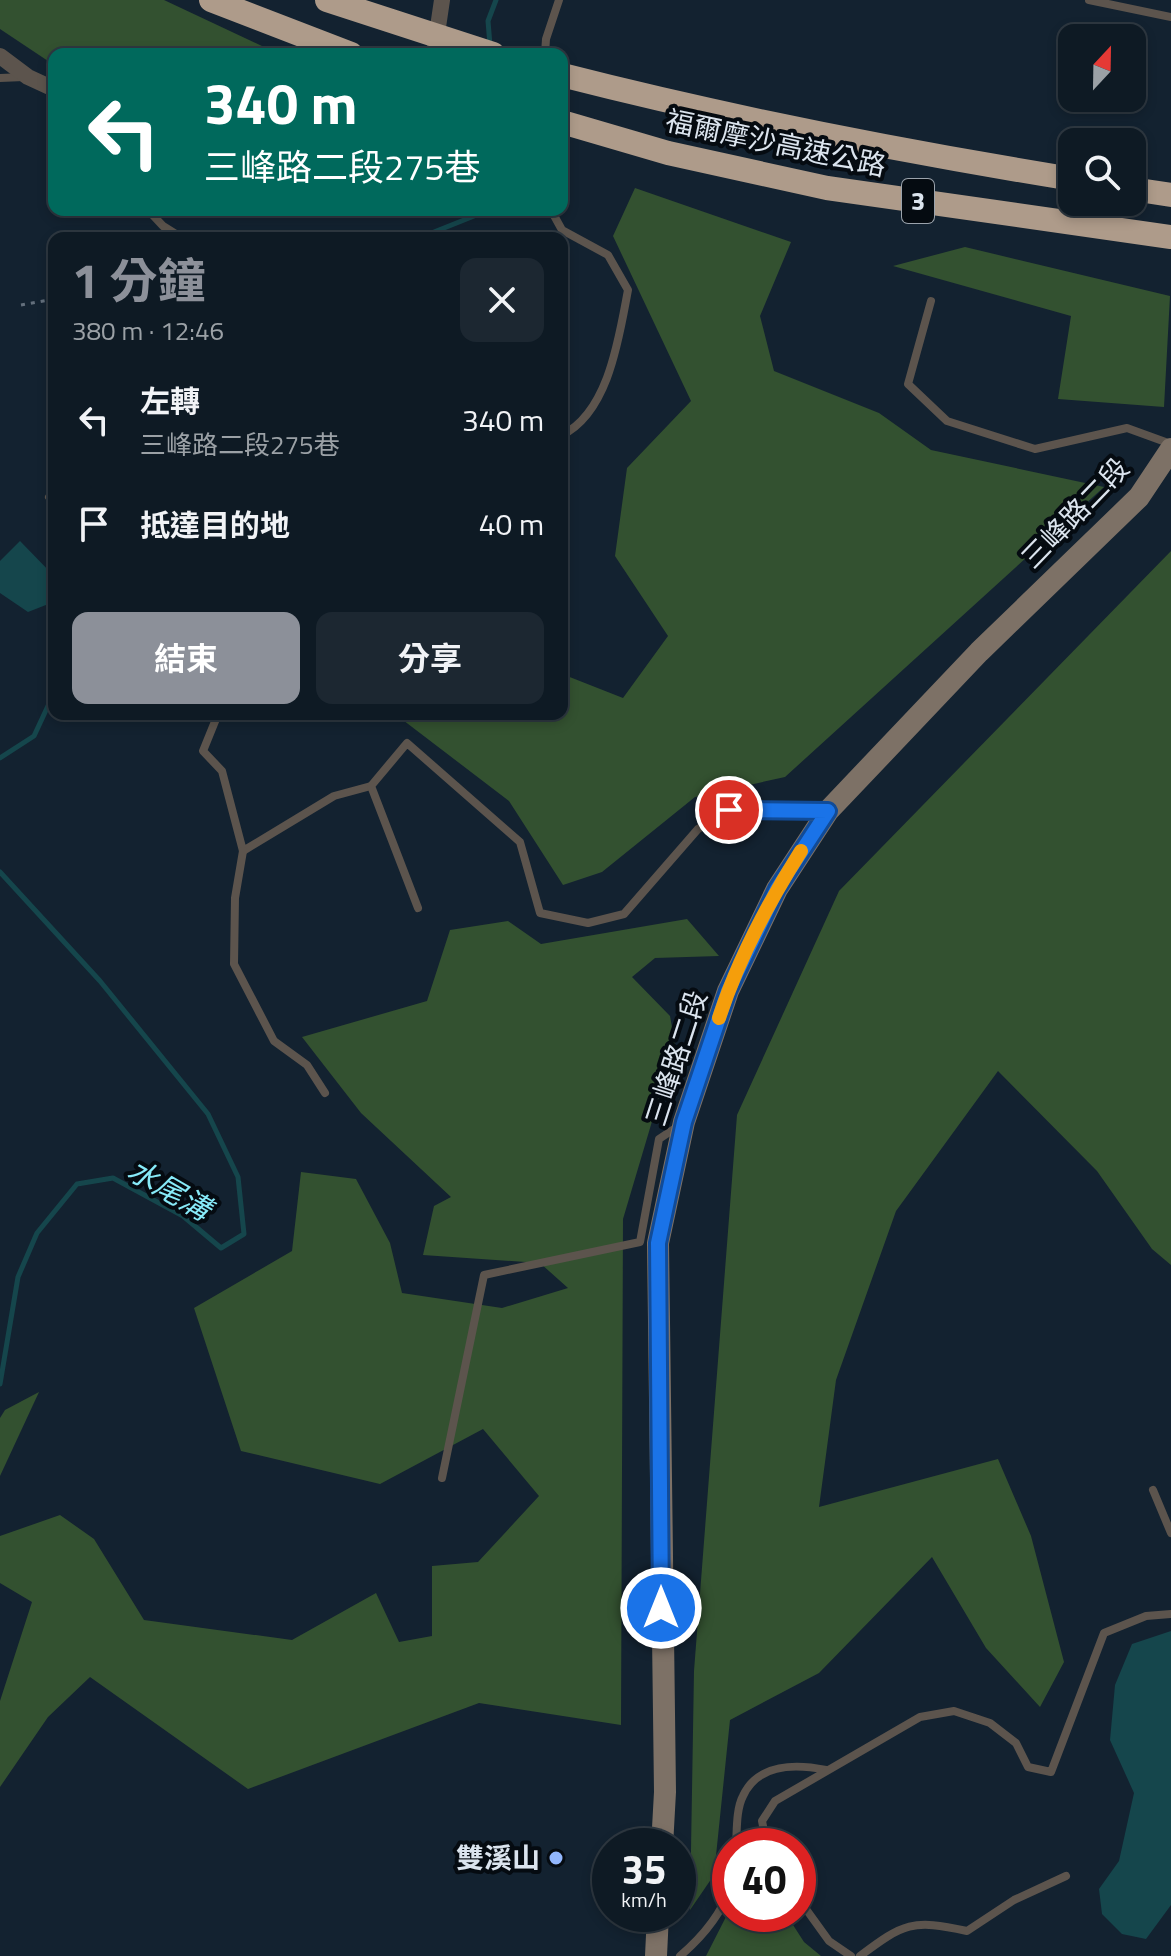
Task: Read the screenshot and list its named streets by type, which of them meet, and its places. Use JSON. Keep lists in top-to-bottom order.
{
  "streets": {
    "highway": ["福爾摩沙高速公路", "3"],
    "street": ["三峰路二段"]
  },
  "water": ["水尾溝"],
  "places": ["雙溪山"],
  "north": "top",
  "page": {
    "turn": ["340 m", "三峰路二段275巷"],
    "heading": ["1 分鐘", "380 m · 12:46"],
    "list": [
      {
        "name": "左轉",
        "note": "三峰路二段275巷",
        "value": "340 m"
      },
      {
        "name": "抵達目的地",
        "value": "40 m"
      }
    ],
    "buttons": ["結束", "分享"],
    "speed": "35 km/h",
    "limit": "40"
  }
}
